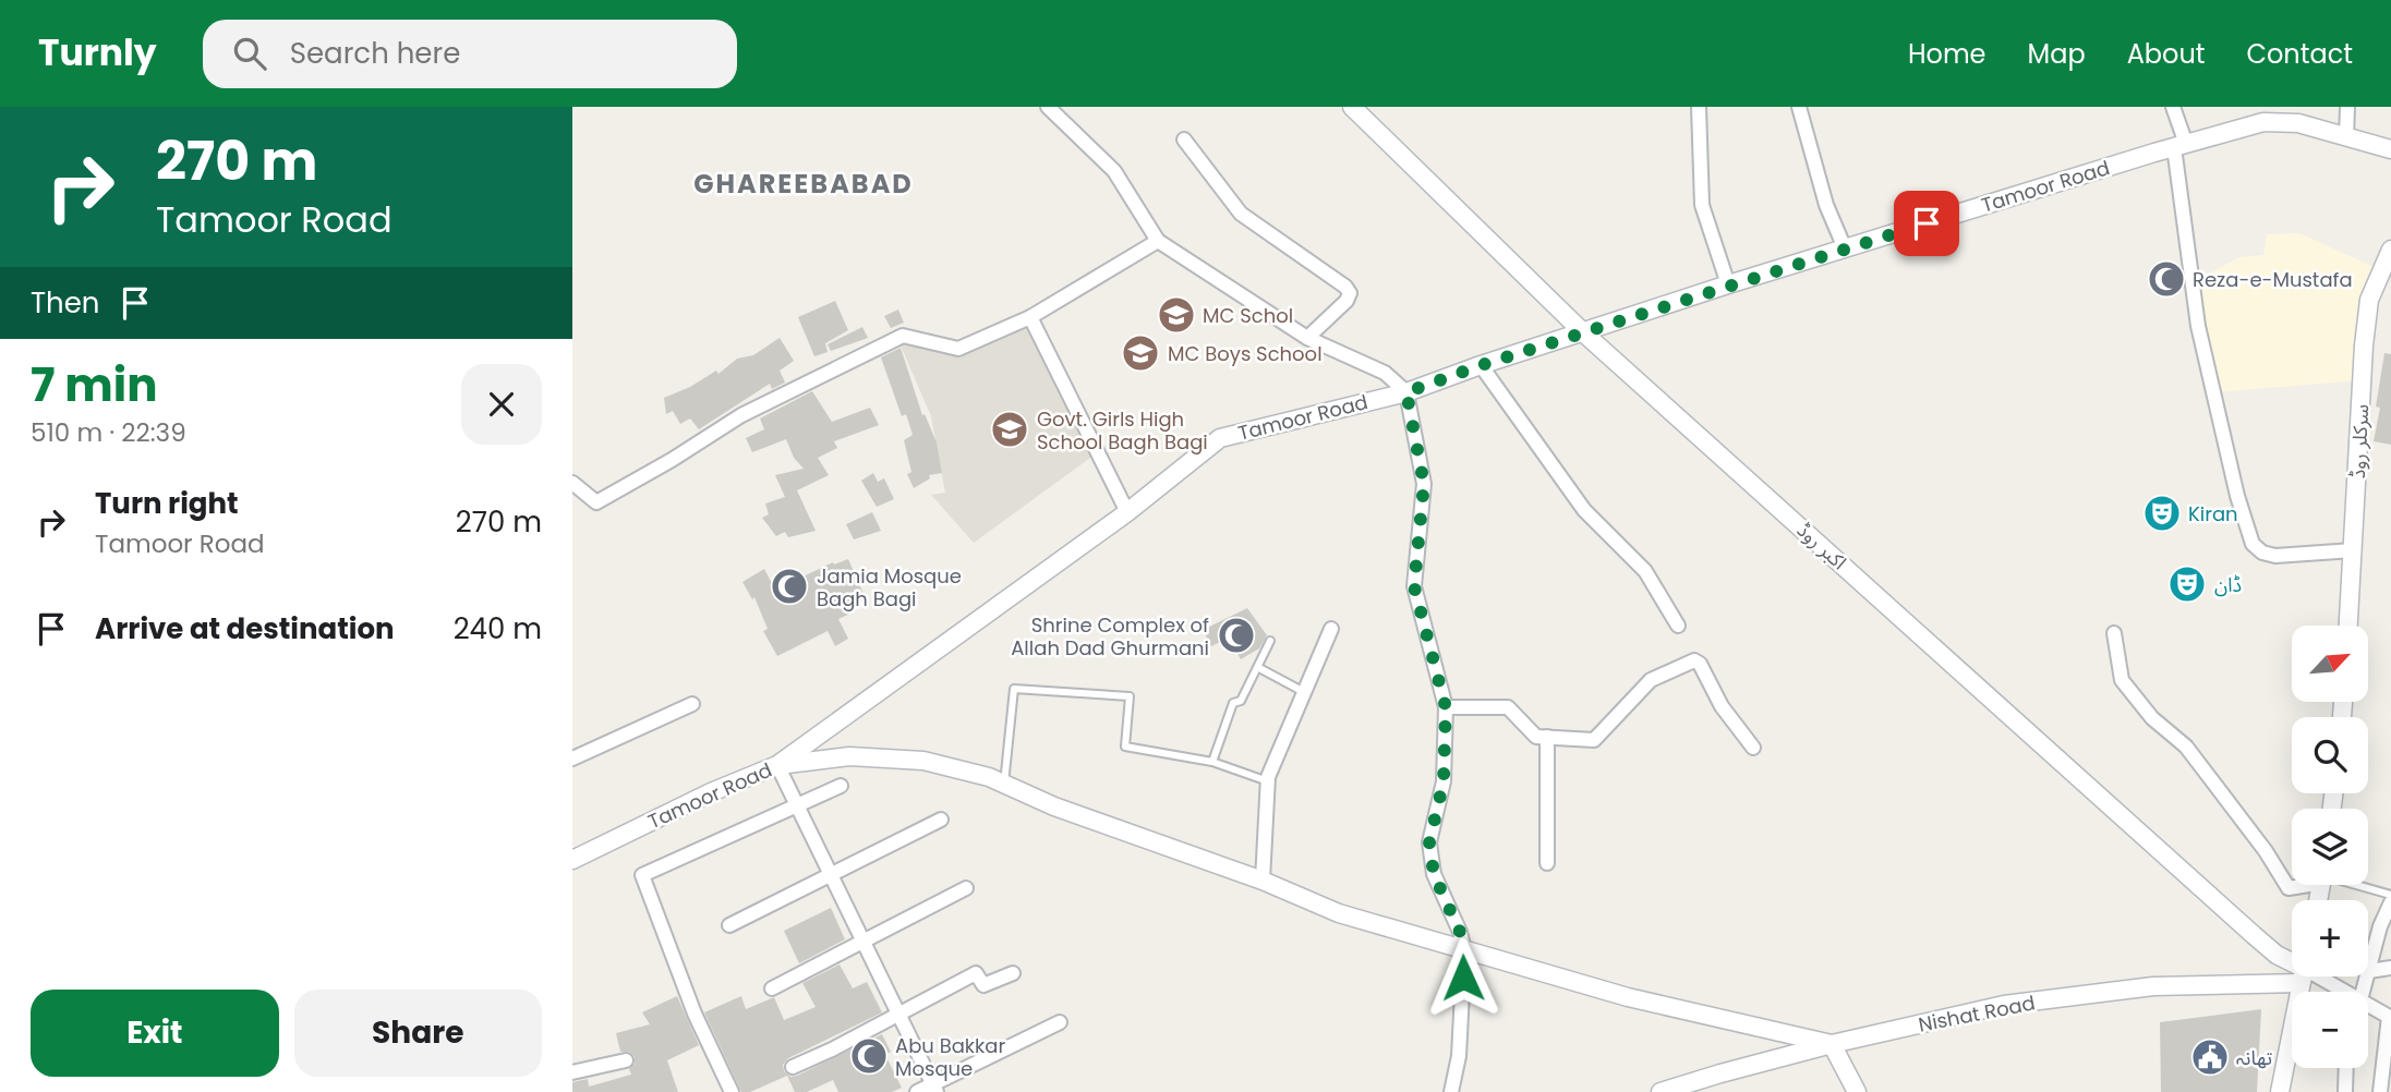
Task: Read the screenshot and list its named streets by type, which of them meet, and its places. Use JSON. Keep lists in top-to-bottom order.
{
  "streets": {
    "street": [
      "Tamoor Road",
      "سرکلر روڈ",
      "اکبر روڈ",
      "Nishat Road"
    ]
  },
  "crossings": [
    ["Tamoor Road", "اکبر روڈ"]
  ],
  "districts": ["GHAREEBABAD"],
  "places": {
    "mosque": [
      "Reza-e-Mustafa",
      "Jamia Mosque Bagh Bagi",
      "Shrine Complex of Allah Dad Ghurmani",
      "Abu Bakkar Mosque"
    ],
    "school or university": ["MC Schol", "MC Boys School", "Govt. Girls High School Bagh Bagi"],
    "theatre": ["Kiran", "ڈان"],
    "public building": ["تھانہ"]
  },
  "north": "top right",
  "page": {
    "header": "Turnly",
    "search": "Search here",
    "nav": [
      "Home",
      "Map",
      "About",
      "Contact"
    ],
    "turn": ["270 m", "Tamoor Road"],
    "then": "Then",
    "heading": ["7 min", "510 m · 22:39"],
    "list": [
      {
        "name": "Turn right",
        "note": "Tamoor Road",
        "value": "270 m"
      },
      {
        "name": "Arrive at destination",
        "value": "240 m"
      }
    ],
    "map_buttons": ["+", "−"],
    "buttons": ["Exit", "Share"]
  }
}
